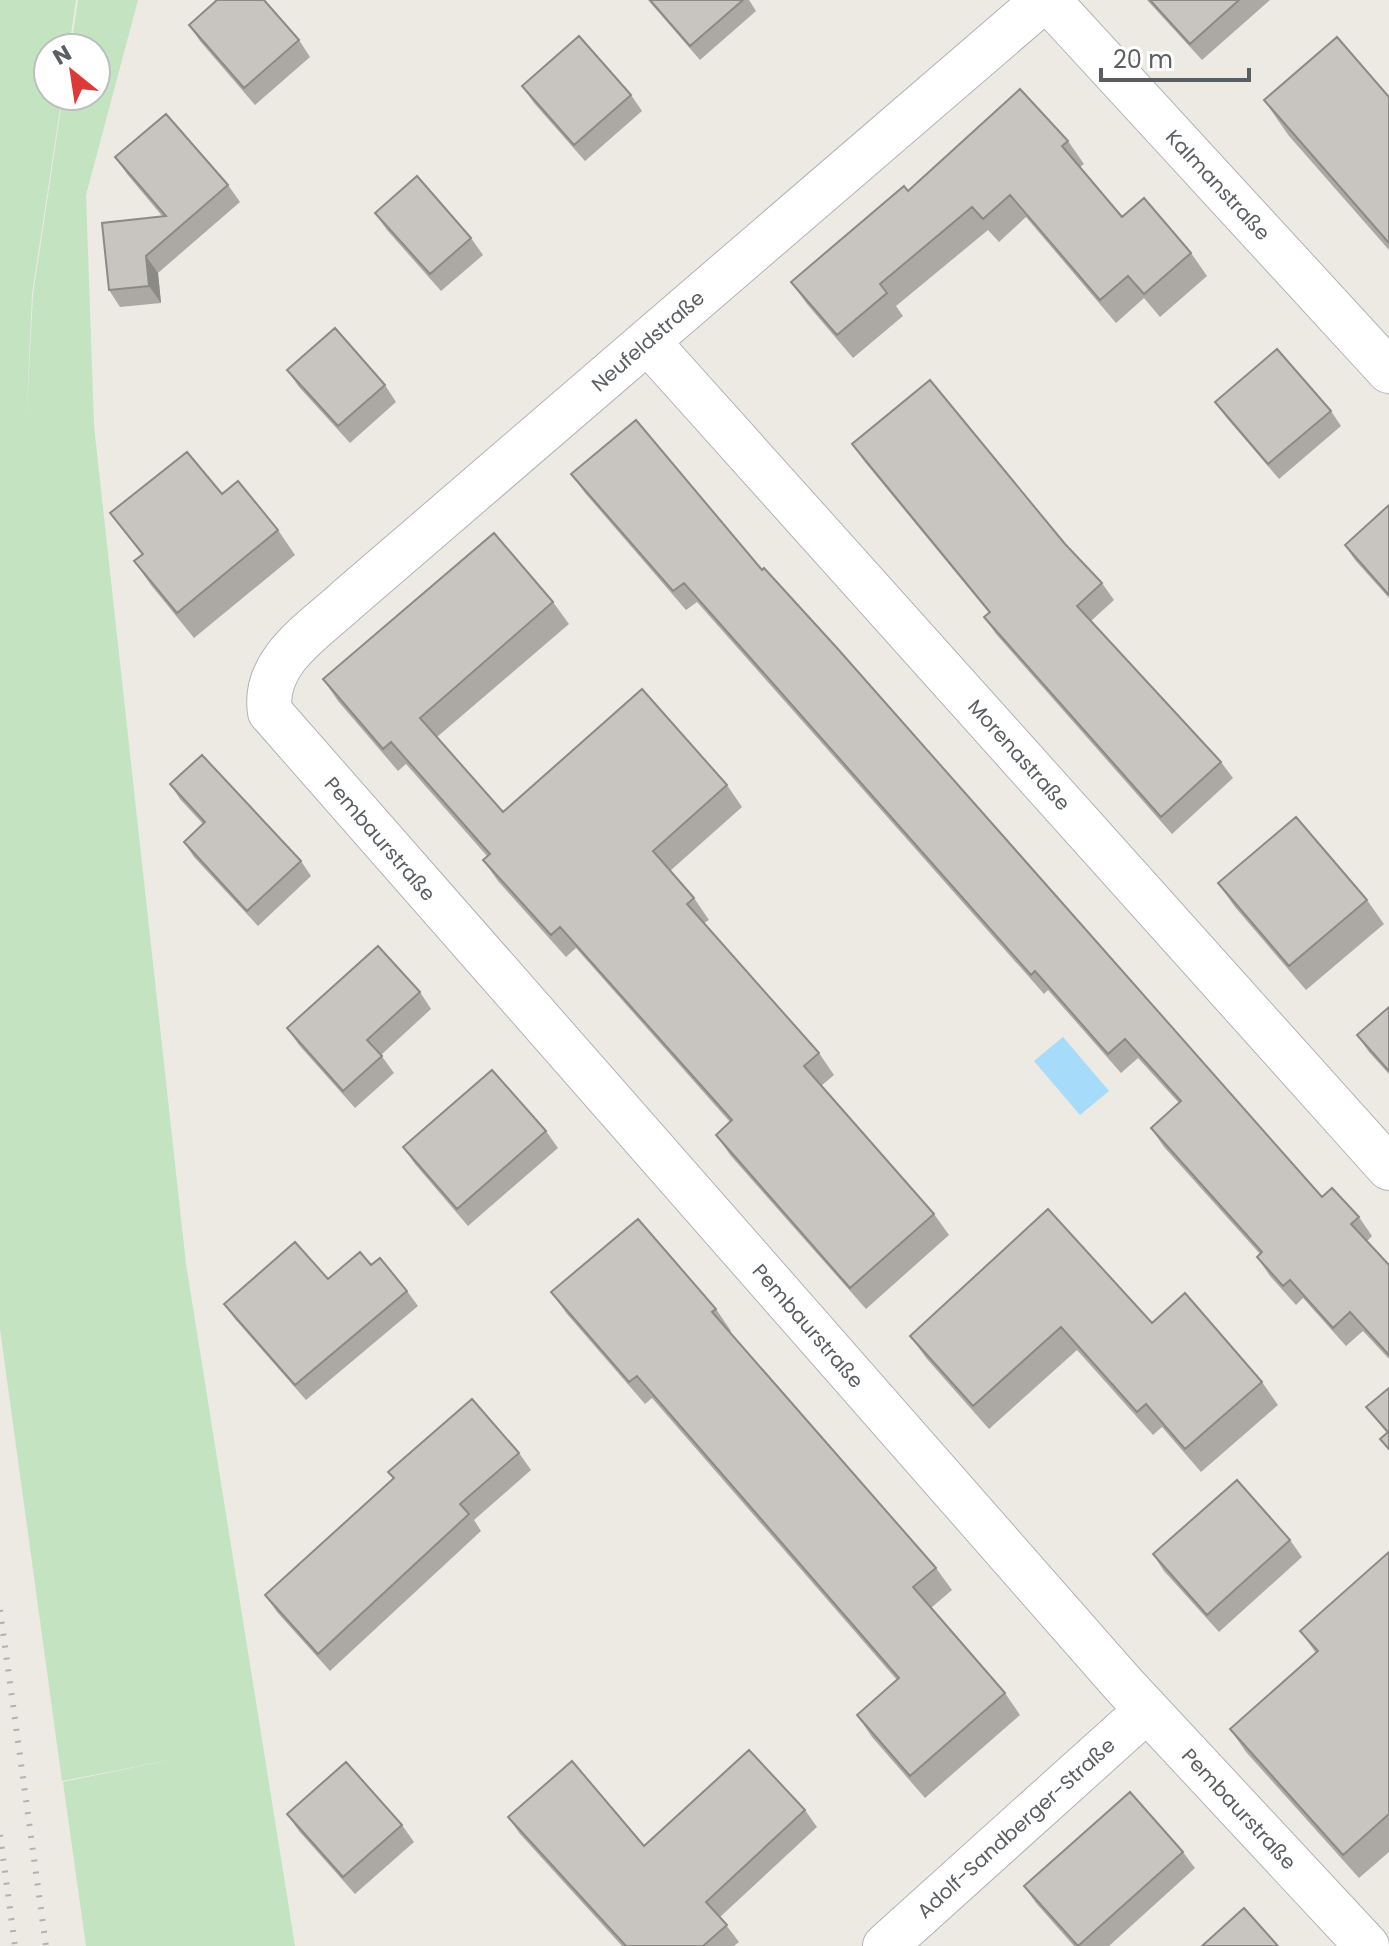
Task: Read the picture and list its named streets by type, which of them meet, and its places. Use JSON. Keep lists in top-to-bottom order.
{
  "streets": {
    "street": [
      "Kalmanstraße",
      "Neufeldstraße",
      "Morenastraße",
      "Pembaurstraße",
      "Adolf-Sandberger-Straße"
    ]
  },
  "crossings": [
    ["Kalmanstraße", "Neufeldstraße"],
    ["Neufeldstraße", "Morenastraße"],
    ["Neufeldstraße", "Pembaurstraße"],
    ["Pembaurstraße", "Adolf-Sandberger-Straße"]
  ],
  "scale_bar": "20 m",
  "north": "top left"
}
